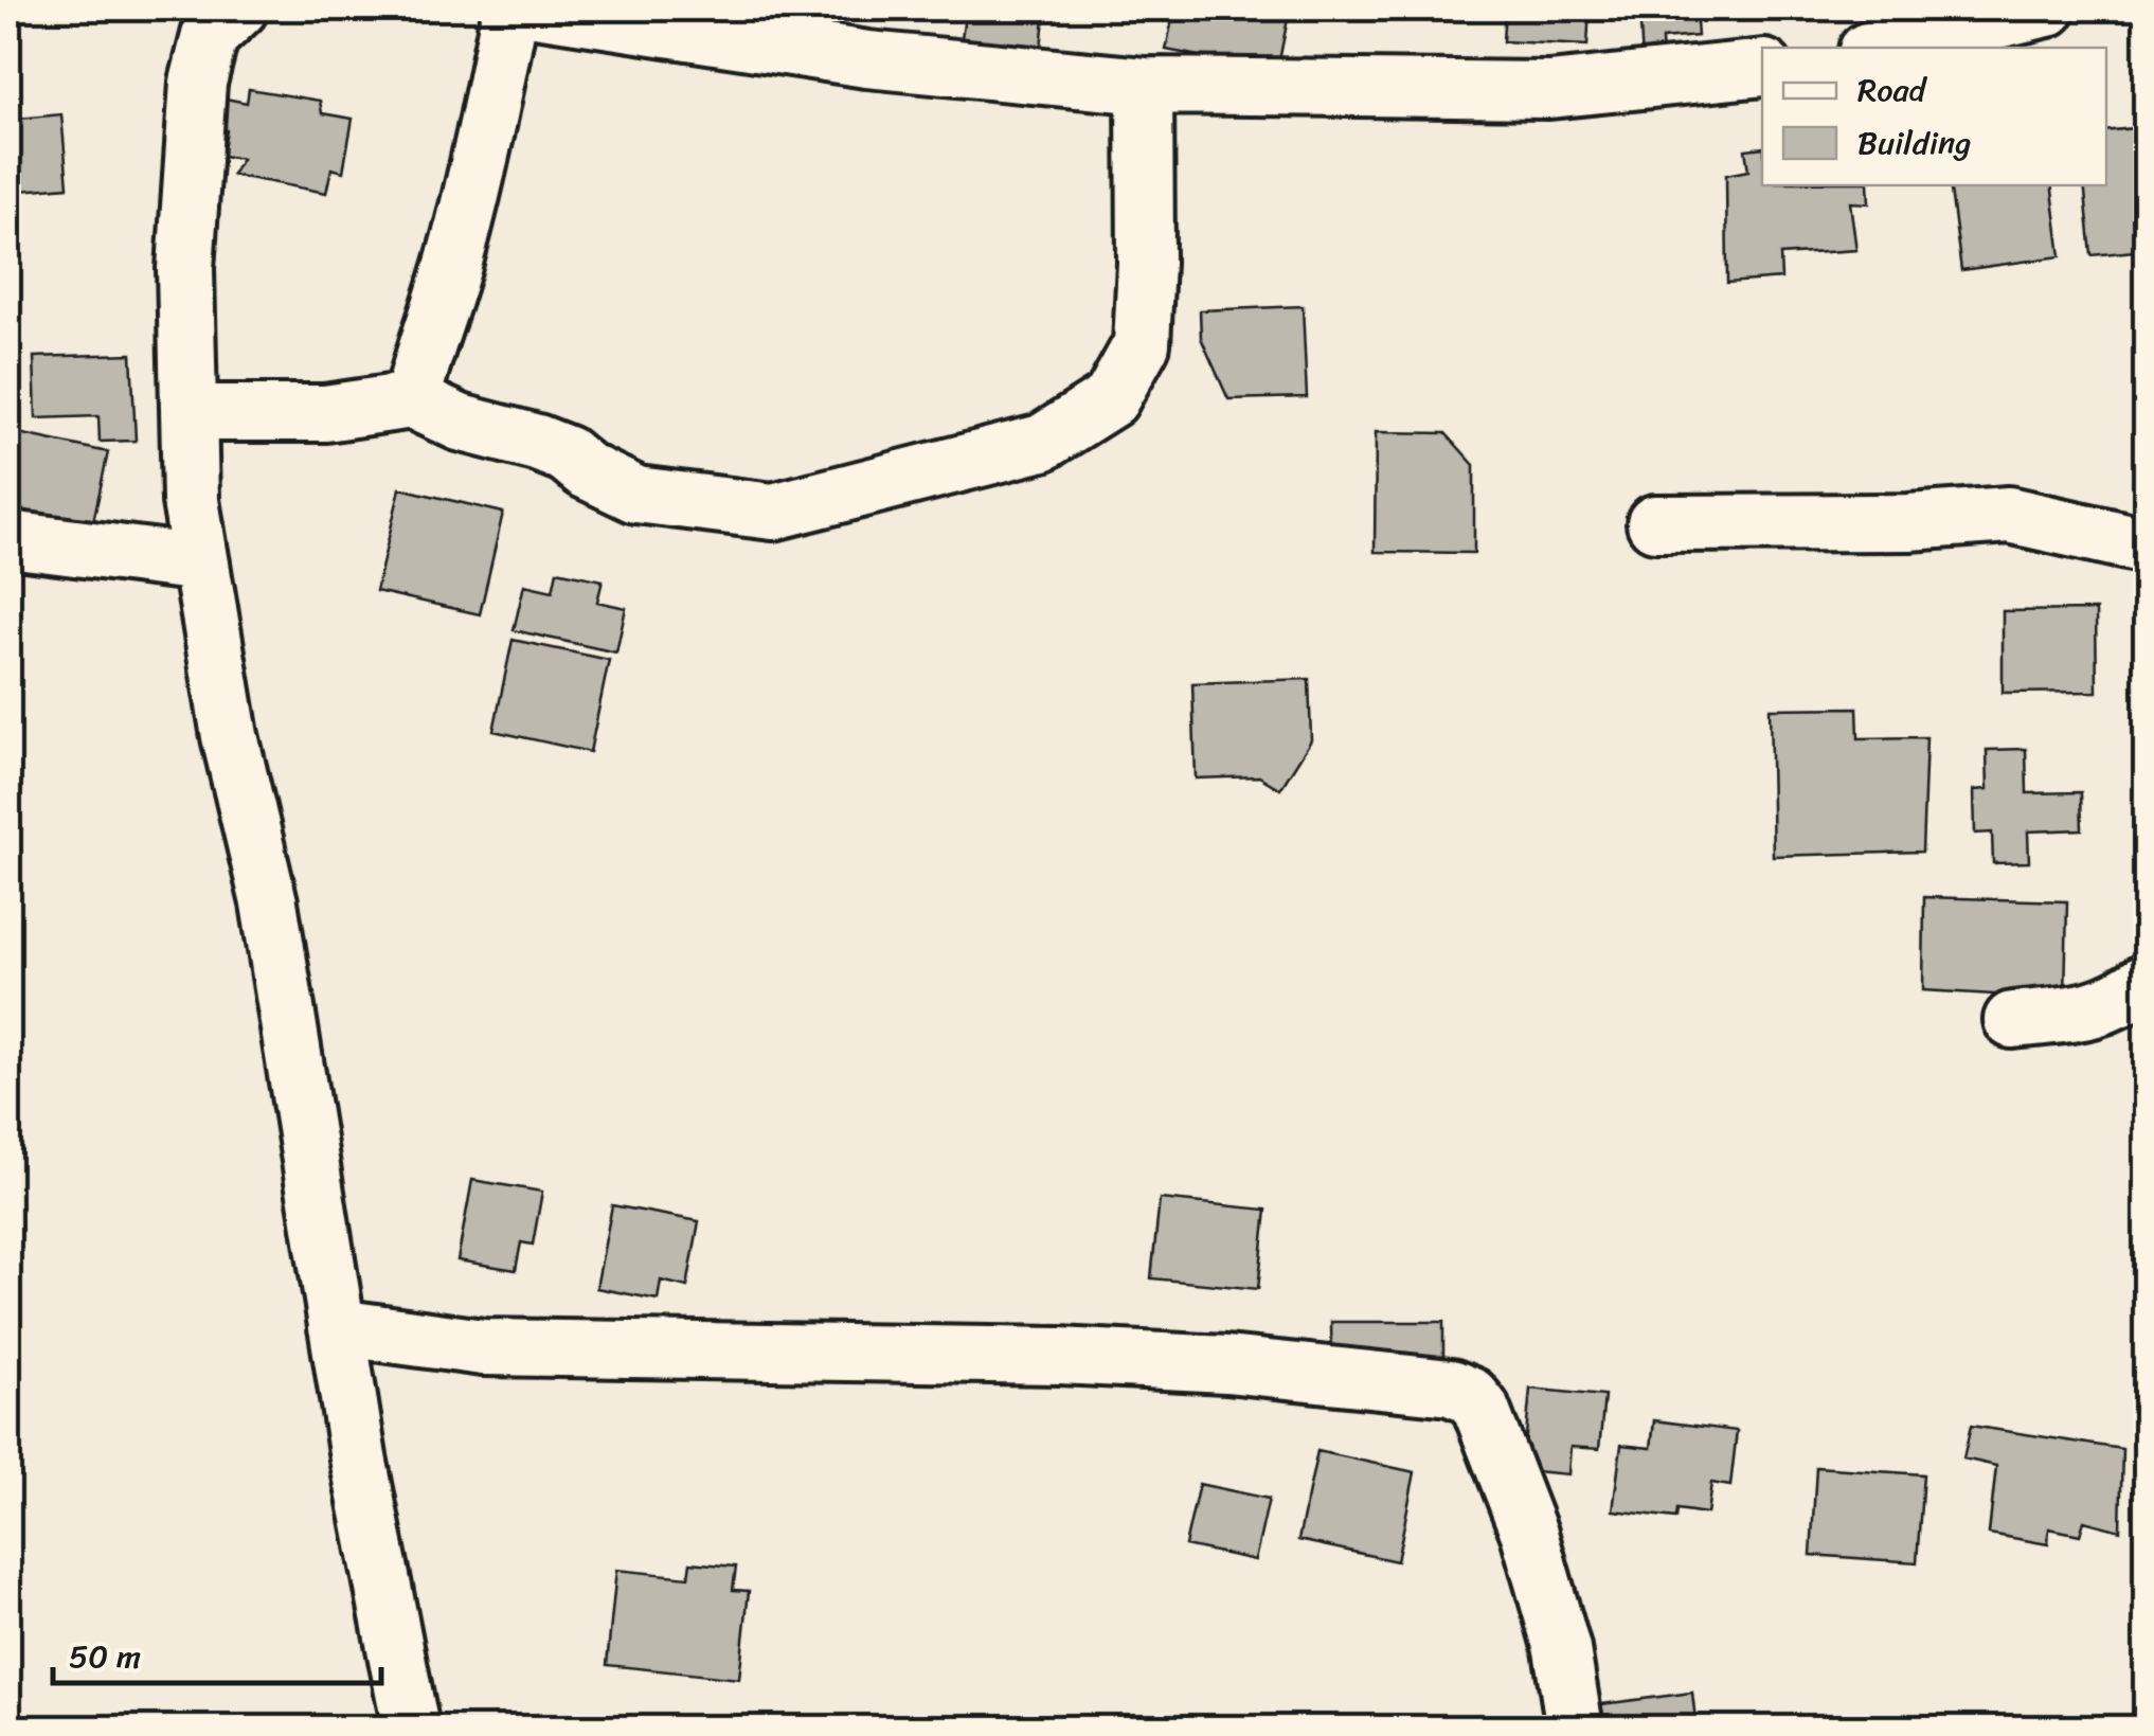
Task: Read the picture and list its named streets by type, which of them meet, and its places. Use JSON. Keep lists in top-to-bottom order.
{
  "legend": ["Road", "Building"],
  "scale_bar": "50 m"
}
